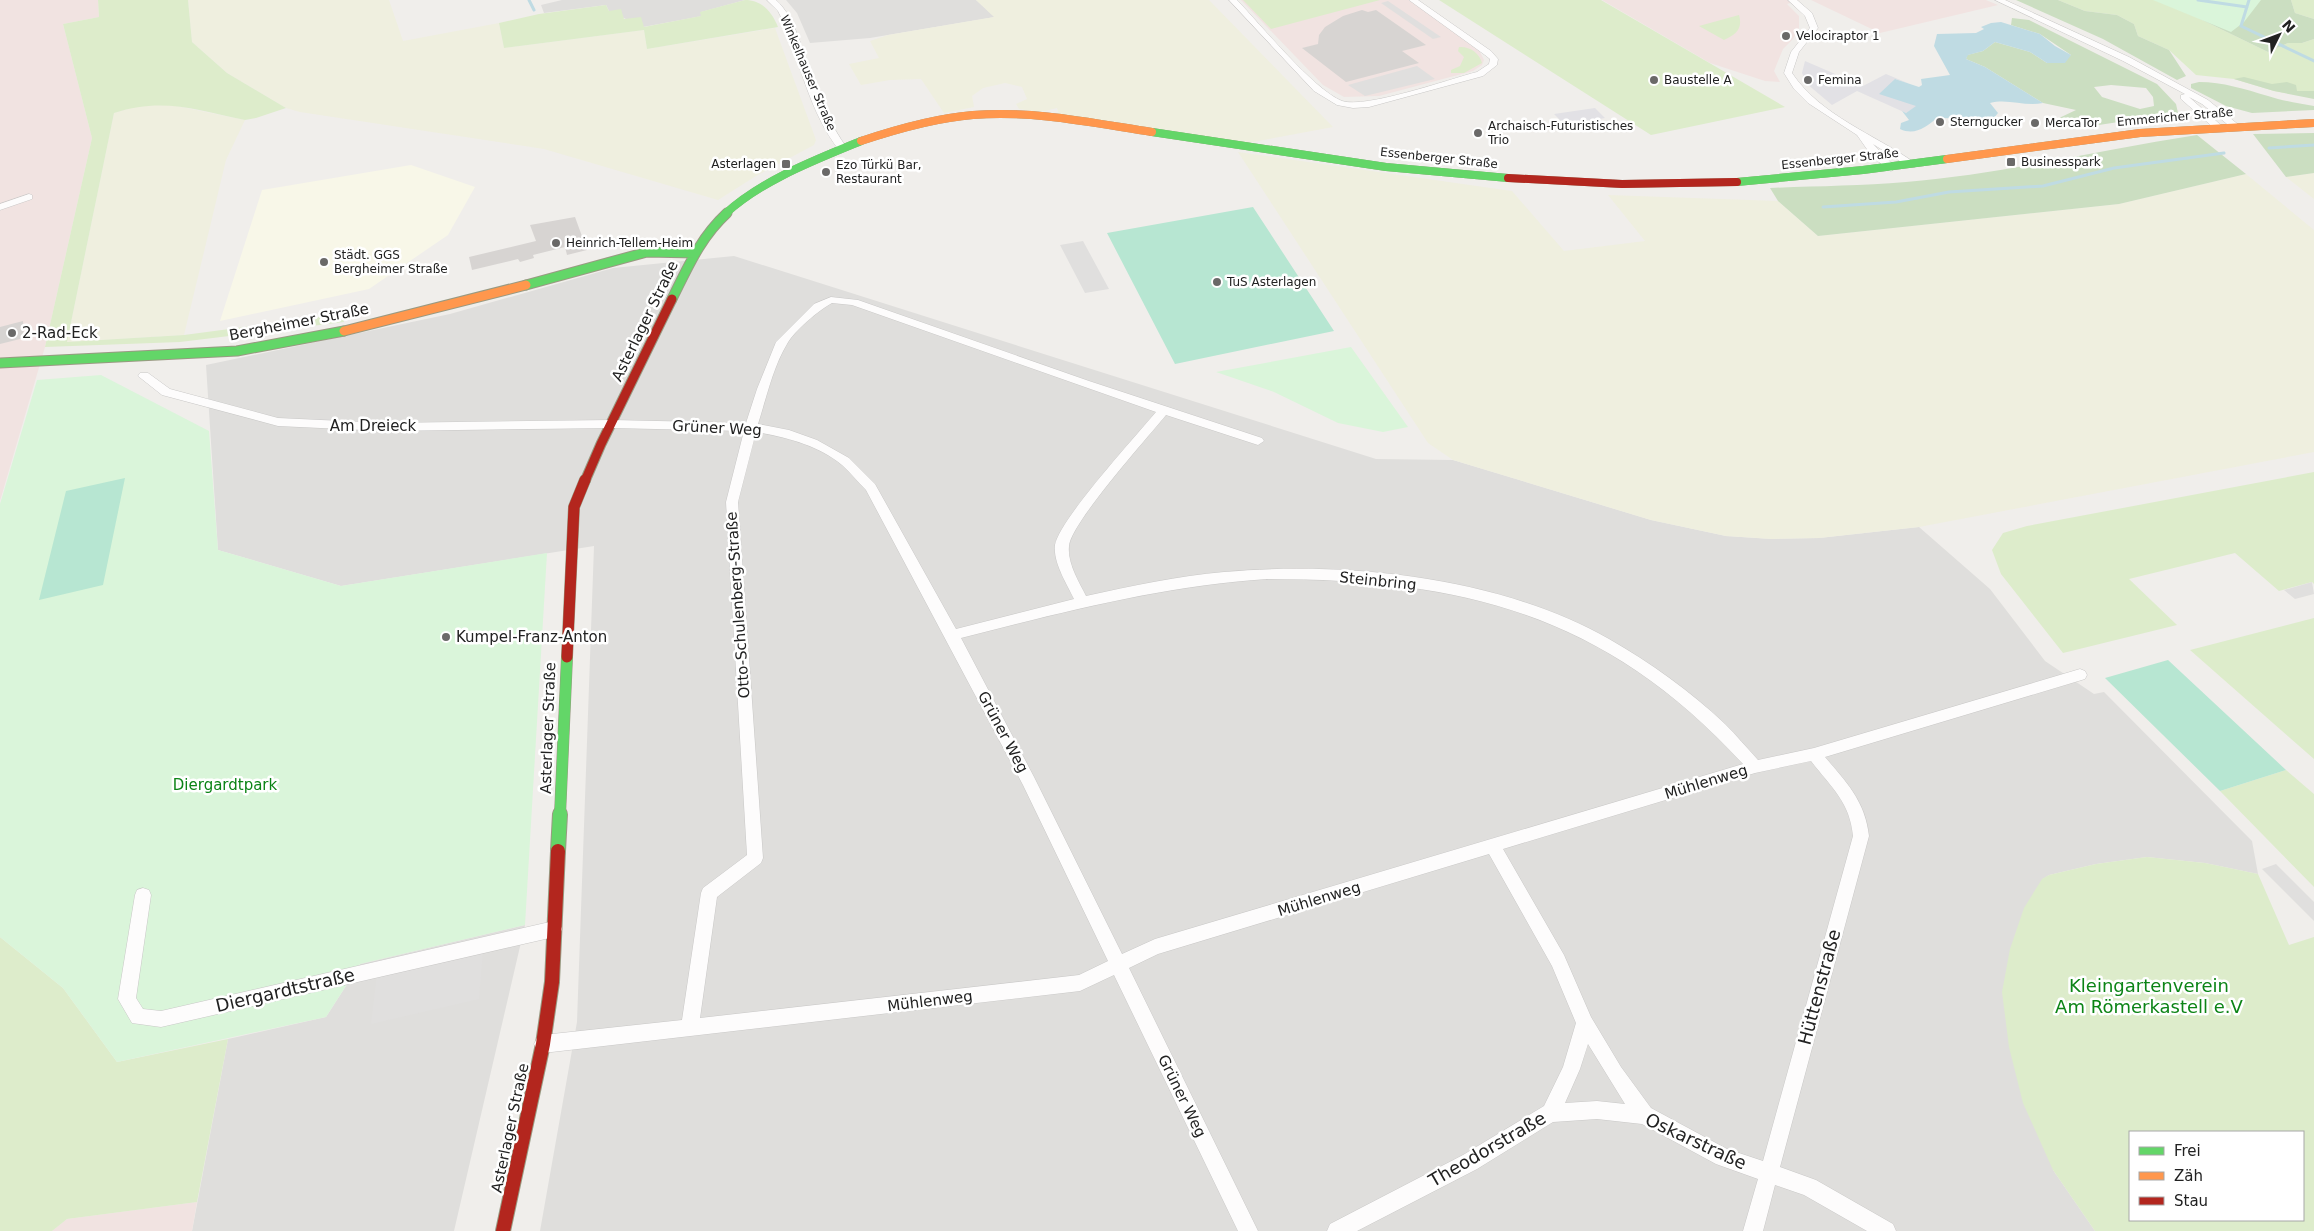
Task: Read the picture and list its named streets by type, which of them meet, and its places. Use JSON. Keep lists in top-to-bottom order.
{
  "streets": {
    "main road": [
      "Emmericher Straße",
      "Essenberger Straße",
      "Asterlager Straße",
      "Bergheimer Straße"
    ],
    "street": [
      "Winkelhauser Straße",
      "Am Dreieck",
      "Grüner Weg",
      "Steinbring",
      "Otto-Schulenberg-Straße",
      "Mühlenweg",
      "Hüttenstraße",
      "Diergardtstraße",
      "Oskarstraße",
      "Theodorstraße"
    ]
  },
  "crossings": [
    ["Winkelhauser Straße", "Essenberger Straße"],
    ["Winkelhauser Straße", "Asterlager Straße"],
    ["Emmericher Straße", "Essenberger Straße"],
    ["Essenberger Straße", "Asterlager Straße"],
    ["Asterlager Straße", "Bergheimer Straße"],
    ["Asterlager Straße", "Am Dreieck"],
    ["Asterlager Straße", "Grüner Weg"],
    ["Asterlager Straße", "Mühlenweg"],
    ["Asterlager Straße", "Diergardtstraße"],
    ["Am Dreieck", "Grüner Weg"],
    ["Grüner Weg", "Steinbring"],
    ["Grüner Weg", "Otto-Schulenberg-Straße"],
    ["Grüner Weg", "Mühlenweg"],
    ["Steinbring", "Mühlenweg"],
    ["Otto-Schulenberg-Straße", "Mühlenweg"],
    ["Mühlenweg", "Hüttenstraße"],
    ["Hüttenstraße", "Oskarstraße"],
    ["Oskarstraße", "Theodorstraße"]
  ],
  "parks": ["Diergardtpark", "Kleingartenverein Am Römerkastell e.V"],
  "places": {
    "other": [
      "Velociraptor 1",
      "Baustelle A",
      "Femina",
      "Sterngucker",
      "MercaTor",
      "Archaisch-Futuristisches Trio",
      "Ezo Türkü Bar, Restaurant",
      "Heinrich-Tellem-Heim",
      "Städt. GGS Bergheimer Straße",
      "TuS Asterlagen",
      "2-Rad-Eck",
      "Kumpel-Franz-Anton"
    ],
    "transit": ["Businesspark", "Asterlagen"]
  },
  "legend": ["Frei", "Zäh", "Stau"],
  "north": "top right"
}
